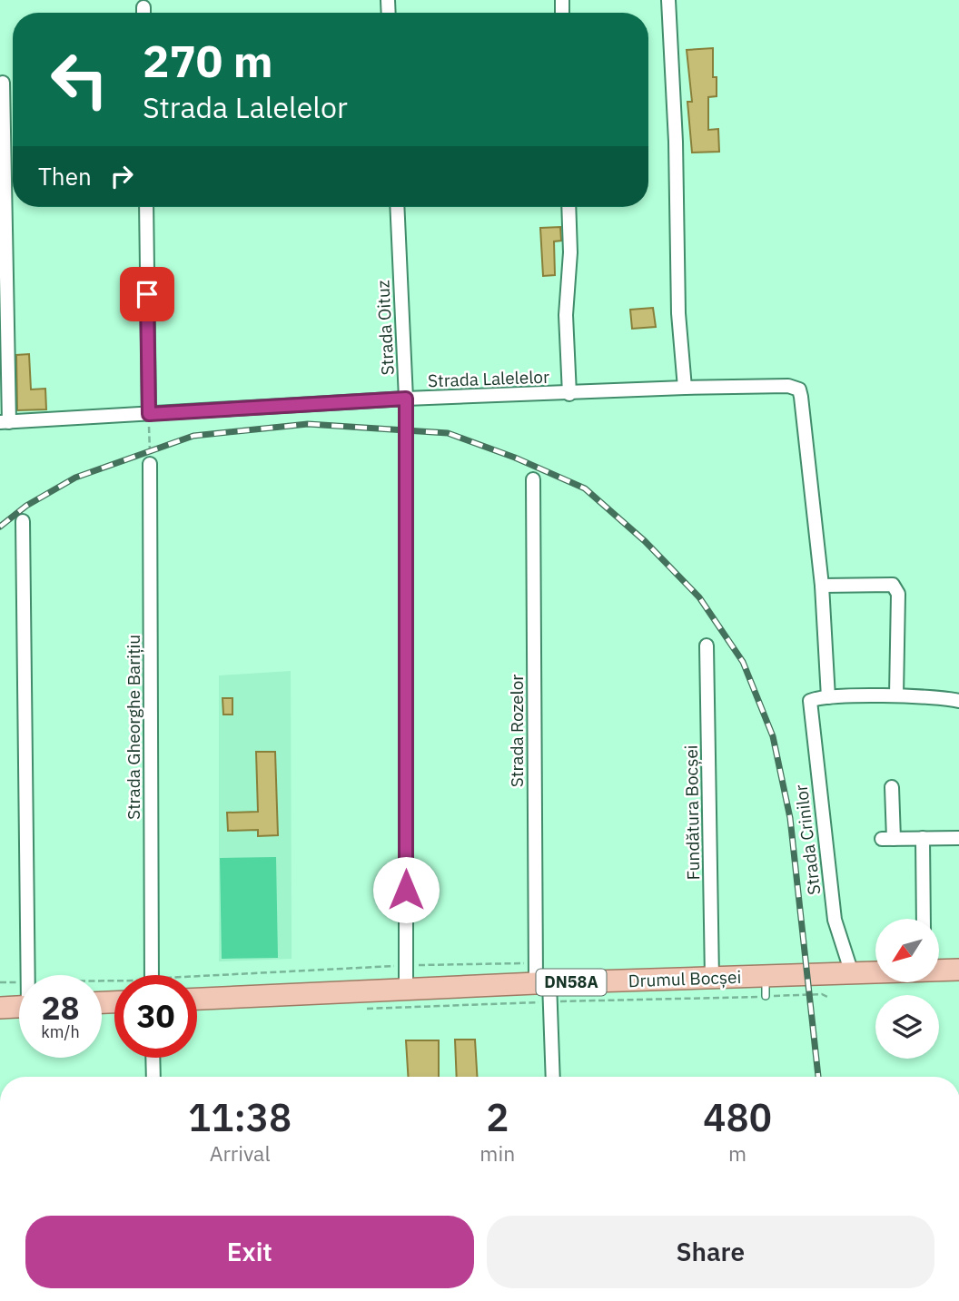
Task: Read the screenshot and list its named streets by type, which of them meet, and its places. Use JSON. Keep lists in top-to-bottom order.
{
  "streets": {
    "main road": ["Drumul Bocșei", "DN58A"],
    "street": [
      "Strada Oituz",
      "Strada Lalelelor",
      "Strada Gheorghe Barițiu",
      "Strada Rozelor",
      "Fundătura Bocșei",
      "Strada Crinilor"
    ]
  },
  "crossings": [
    ["Strada Oituz", "Strada Lalelelor"],
    ["Strada Oituz", "Drumul Bocșei"],
    ["Strada Rozelor", "Drumul Bocșei"],
    ["Fundătura Bocșei", "Drumul Bocșei"],
    ["Strada Crinilor", "Drumul Bocșei"]
  ],
  "north": "bottom left",
  "page": {
    "turn": ["270 m", "Strada Lalelelor"],
    "then": "Then",
    "speed": "28 km/h",
    "limit": "30",
    "eta": [
      "11:38",
      "Arrival",
      "2",
      "min",
      "480",
      "m"
    ],
    "buttons": ["Exit", "Share"]
  }
}
